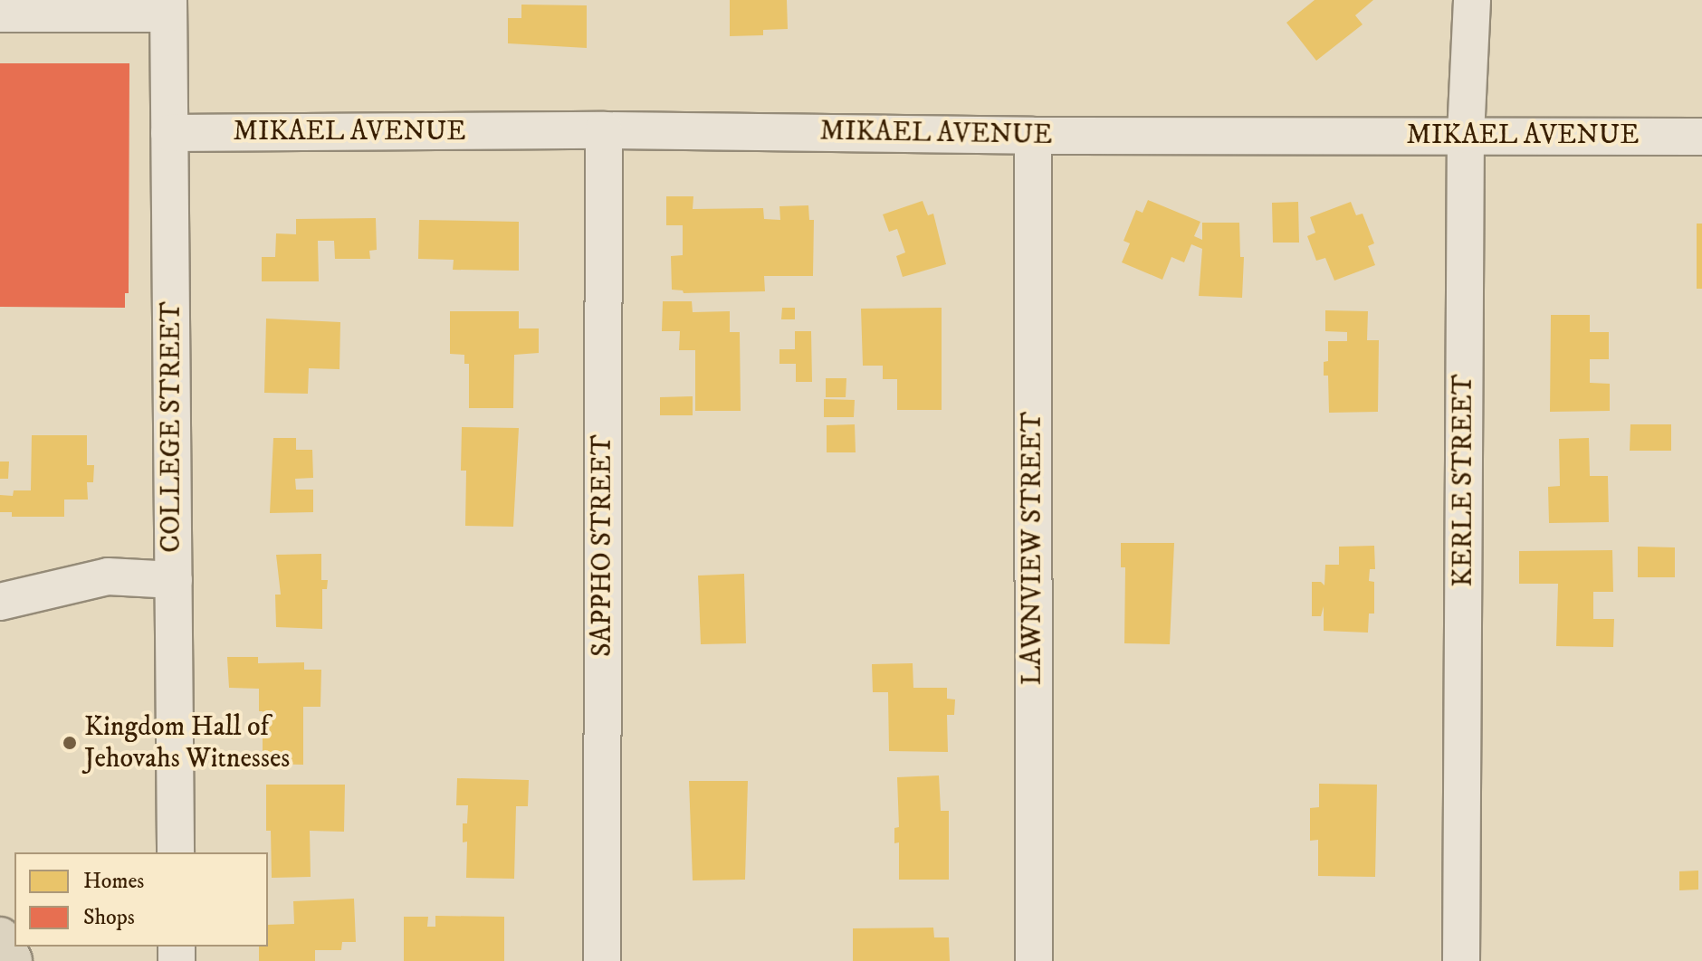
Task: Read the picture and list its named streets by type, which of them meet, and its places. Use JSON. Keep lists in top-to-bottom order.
{
  "streets": {
    "street": [
      "MIKAEL AVENUE",
      "COLLEGE STREET",
      "KERLE STREET",
      "SAPPHO STREET",
      "LAWNVIEW STREET"
    ]
  },
  "crossings": [
    ["MIKAEL AVENUE", "COLLEGE STREET"],
    ["MIKAEL AVENUE", "KERLE STREET"],
    ["MIKAEL AVENUE", "SAPPHO STREET"],
    ["MIKAEL AVENUE", "LAWNVIEW STREET"]
  ],
  "places": ["Kingdom Hall of Jehovahs Witnesses"],
  "legend": ["Homes", "Shops"]
}
